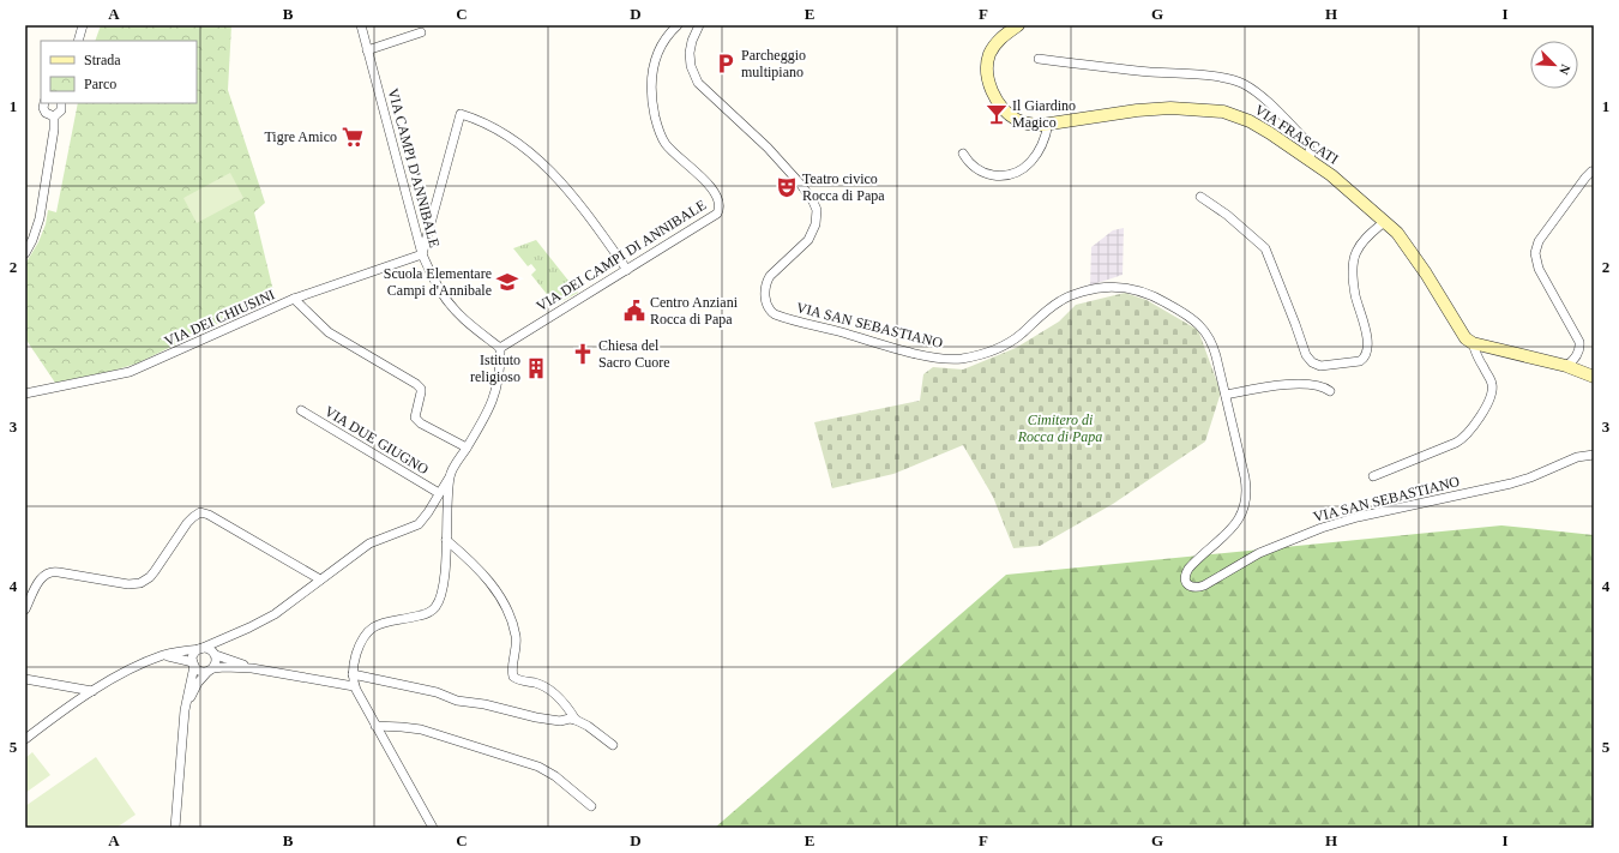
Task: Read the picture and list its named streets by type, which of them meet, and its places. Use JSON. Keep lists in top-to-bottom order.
{
  "streets": {
    "main road": ["VIA FRASCATI"],
    "street": [
      "VIA CAMPI D'ANNIBALE",
      "VIA DEI CAMPI DI ANNIBALE",
      "VIA DEI CHIUSINI",
      "VIA SAN SEBASTIANO",
      "VIA DUE GIUGNO"
    ]
  },
  "crossings": [
    ["VIA CAMPI D'ANNIBALE", "VIA DEI CAMPI DI ANNIBALE"],
    ["VIA CAMPI D'ANNIBALE", "VIA DEI CHIUSINI"]
  ],
  "parks": ["Cimitero di Rocca di Papa"],
  "places": {
    "parking": ["Parcheggio multipiano"],
    "bar": ["Il Giardino Magico"],
    "supermarket": ["Tigre Amico"],
    "theatre": ["Teatro civico Rocca di Papa"],
    "school or university": ["Scuola Elementare Campi d'Annibale"],
    "public building": ["Centro Anziani Rocca di Papa"],
    "church": ["Chiesa del Sacro Cuore"],
    "building": ["Istituto religioso"]
  },
  "legend": ["Strada", "Parco"],
  "north": "bottom right",
  "grid": {
    "columns": [
      "A",
      "B",
      "C",
      "D",
      "E",
      "F",
      "G",
      "H",
      "I"
    ],
    "rows": [
      "1",
      "2",
      "3",
      "4",
      "5"
    ]
  }
}
